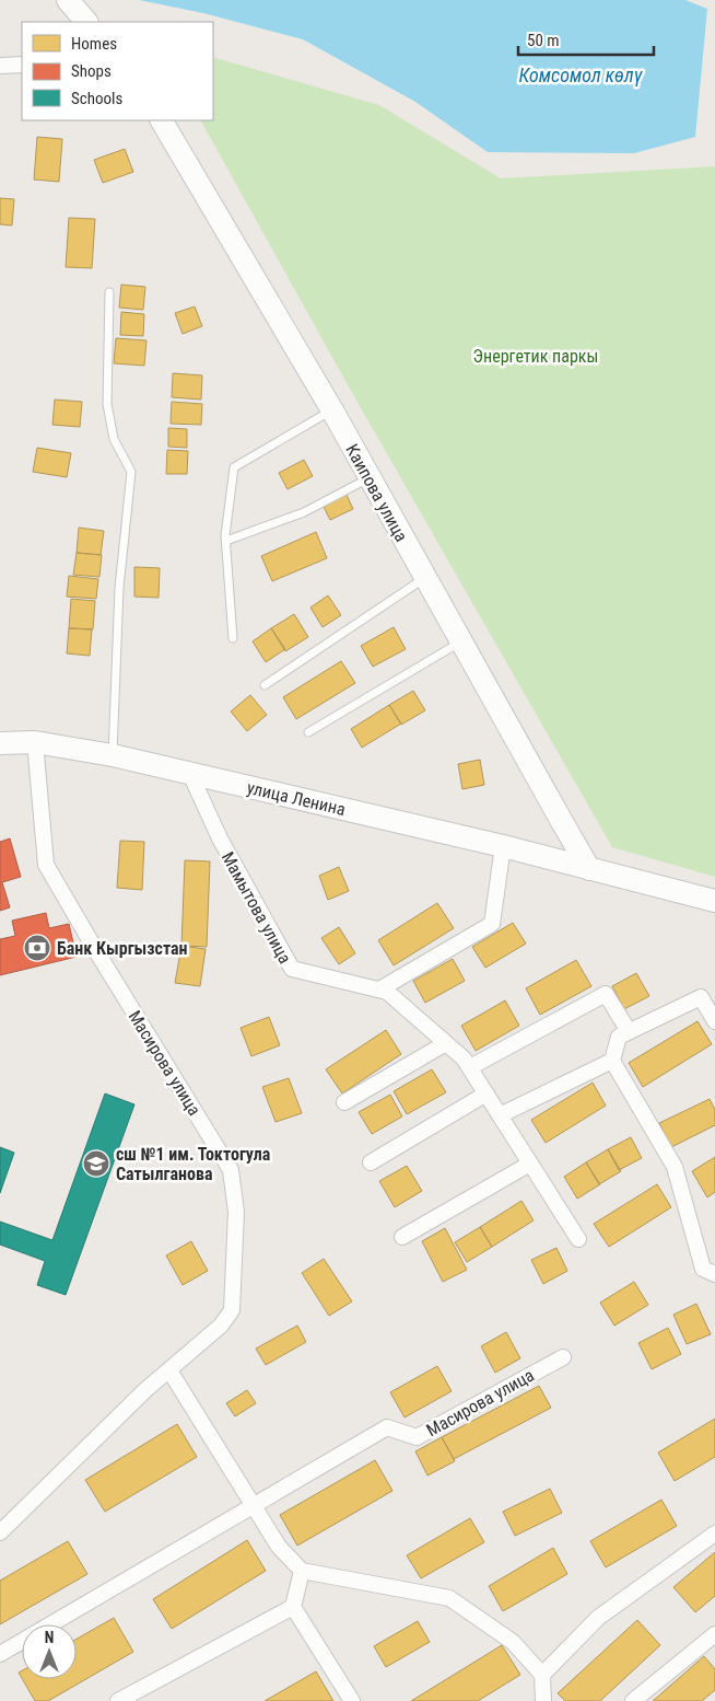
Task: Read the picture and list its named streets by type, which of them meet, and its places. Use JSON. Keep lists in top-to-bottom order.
{
  "streets": {
    "main road": ["Каипова улица", "улица Ленина"],
    "street": ["Мамытова улица", "Масирова улица"]
  },
  "crossings": [
    ["Каипова улица", "улица Ленина"],
    ["улица Ленина", "Мамытова улица"],
    ["улица Ленина", "Масирова улица"]
  ],
  "water": ["Комсомол көлү"],
  "parks": ["Энергетик паркы"],
  "places": {
    "bank": ["Банк Кыргызстан"],
    "school or university": ["сш №1 им. Токтогула Сатылганова"]
  },
  "legend": ["Homes", "Shops", "Schools"],
  "scale_bar": "50 m",
  "north": "top"
}
